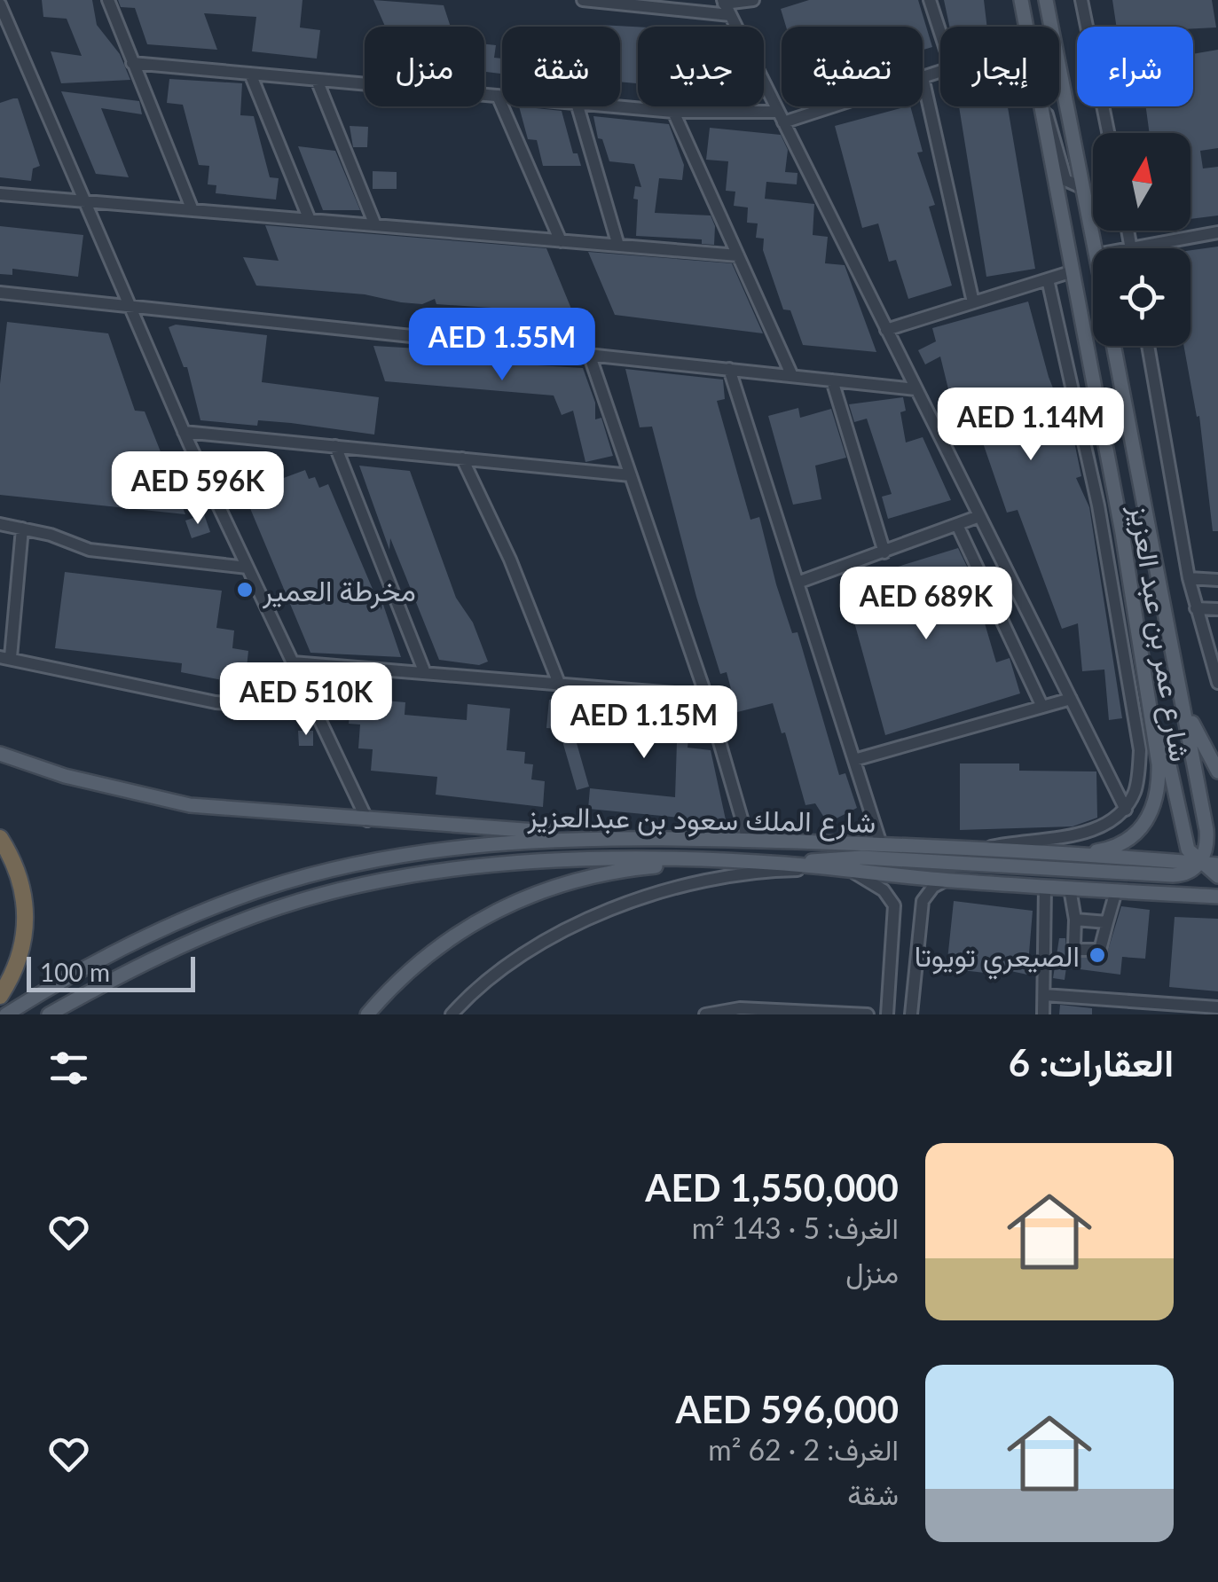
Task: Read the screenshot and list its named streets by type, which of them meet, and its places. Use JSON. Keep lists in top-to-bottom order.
{
  "streets": {
    "main road": ["شارع عمر بن عبد العزيز", "شارع الملك سعود بن عبدالعزيز"]
  },
  "crossings": [
    ["شارع عمر بن عبد العزيز", "شارع الملك سعود بن عبدالعزيز"]
  ],
  "places": ["مخرطة العمير", "الصيعري تويوتا"],
  "scale_bar": "100 m",
  "north": "top",
  "page": {
    "chip": [
      "شراء",
      "إيجار",
      "تصفية",
      "جديد",
      "شقة",
      "منزل"
    ],
    "price": [
      "AED 1.55M",
      "AED 1.14M",
      "AED 596K",
      "AED 689K",
      "AED 510K",
      "AED 1.15M"
    ],
    "scale": "100 m",
    "heading": "العقارات: 6",
    "list": [
      {
        "name": "AED 1,550,000",
        "note": "الغرف: 5 · 143 m² · منزل"
      },
      {
        "name": "AED 596,000",
        "note": "الغرف: 2 · 62 m² · شقة"
      }
    ]
  }
}
